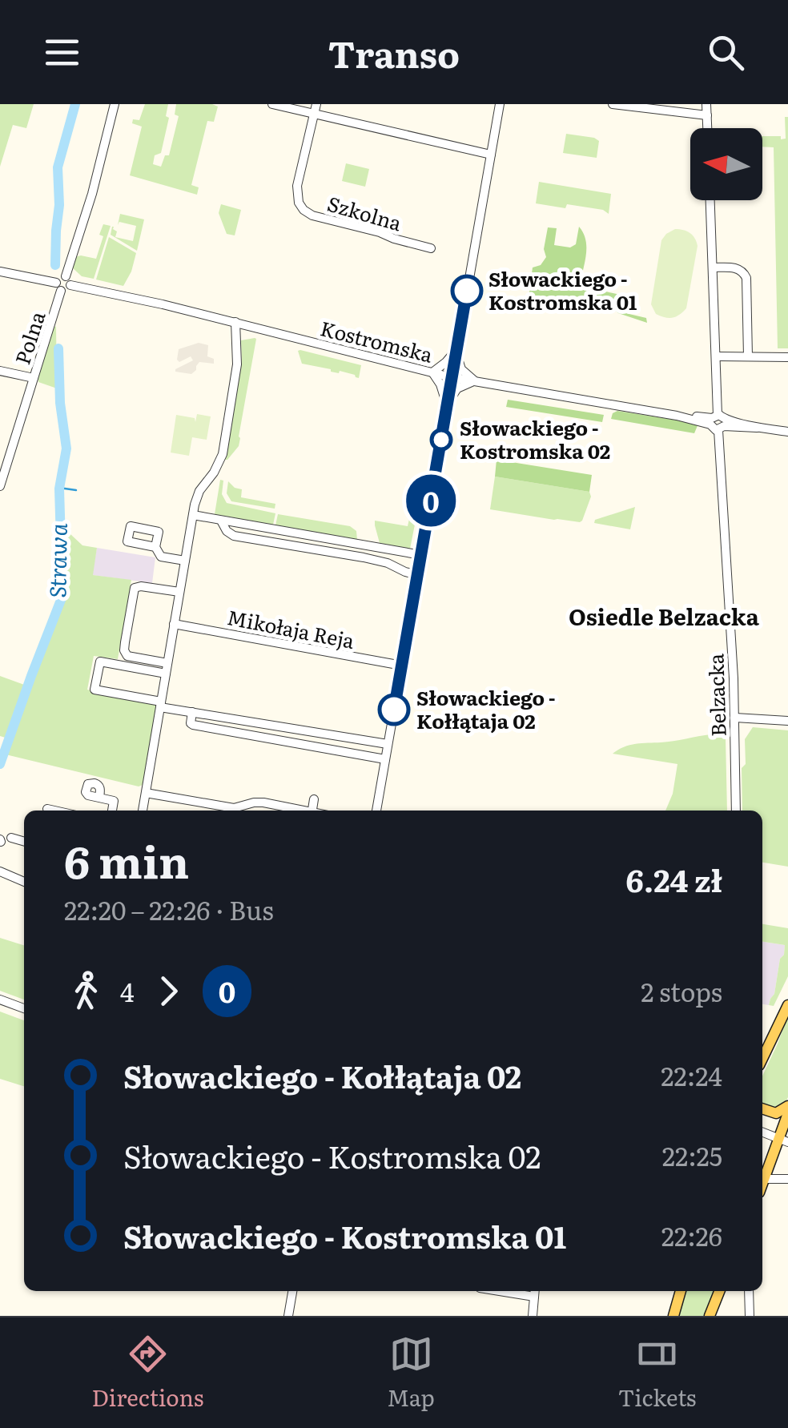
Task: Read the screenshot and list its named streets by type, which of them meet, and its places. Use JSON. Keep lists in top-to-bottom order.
{
  "streets": {
    "street": [
      "Szkolna",
      "Polna",
      "Kostromska",
      "Mikołaja Reja",
      "Belzacka"
    ]
  },
  "crossings": [
    ["Polna", "Kostromska"],
    ["Kostromska", "Belzacka"]
  ],
  "districts": ["Osiedle Belzacka"],
  "water": ["Strawa"],
  "places": ["Słowackiego - Kostromska 01", "Słowackiego - Kostromska 02", "Słowackiego - Kołłątaja 02"],
  "lines": ["bus line 0"],
  "north": "left",
  "page": {
    "header": "Transo",
    "on_map": "0",
    "heading": ["6 min", "22:20 – 22:26 · Bus", "6.24 zł"],
    "legs": ["4", "0", "2 stops"],
    "list": [
      {
        "name": "Słowackiego - Kołłątaja 02",
        "value": "22:24"
      },
      {
        "name": "Słowackiego - Kostromska 02",
        "value": "22:25"
      },
      {
        "name": "Słowackiego - Kostromska 01",
        "value": "22:26"
      }
    ],
    "tabs": ["Directions", "Map", "Tickets"]
  }
}
